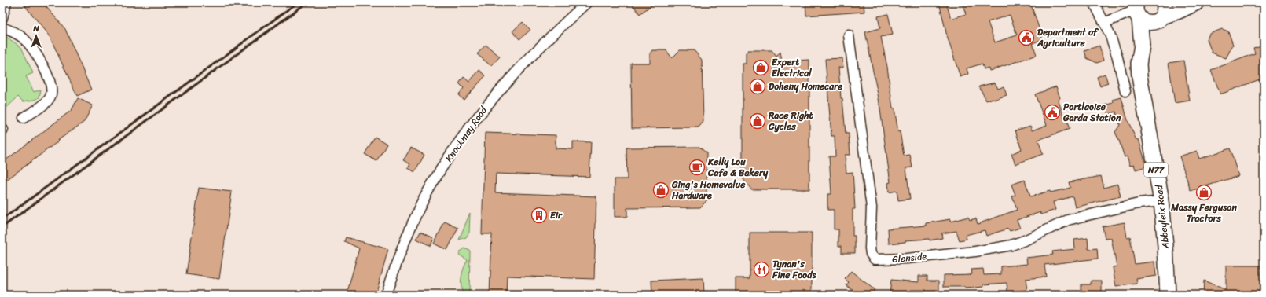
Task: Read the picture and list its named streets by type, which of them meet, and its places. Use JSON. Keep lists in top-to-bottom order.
{
  "streets": {
    "main road": ["N77", "Abbeyleix Road"],
    "street": ["Knockmay Road", "Glenside"]
  },
  "crossings": [
    ["N77", "Abbeyleix Road"],
    ["Abbeyleix Road", "Glenside"]
  ],
  "places": {
    "public building": ["Department of Agriculture", "Portlaoise Garda Station"],
    "shop": [
      "Expert Electrical",
      "Doheny Homecare",
      "Race Right Cycles",
      "Ging's Homevalue Hardware",
      "Massy Ferguson Tractors"
    ],
    "cafe": ["Kelly Lou Cafe & Bakery"],
    "building": ["Eir"],
    "restaurant": ["Tynan's Fine Foods"]
  },
  "north": "top"
}
